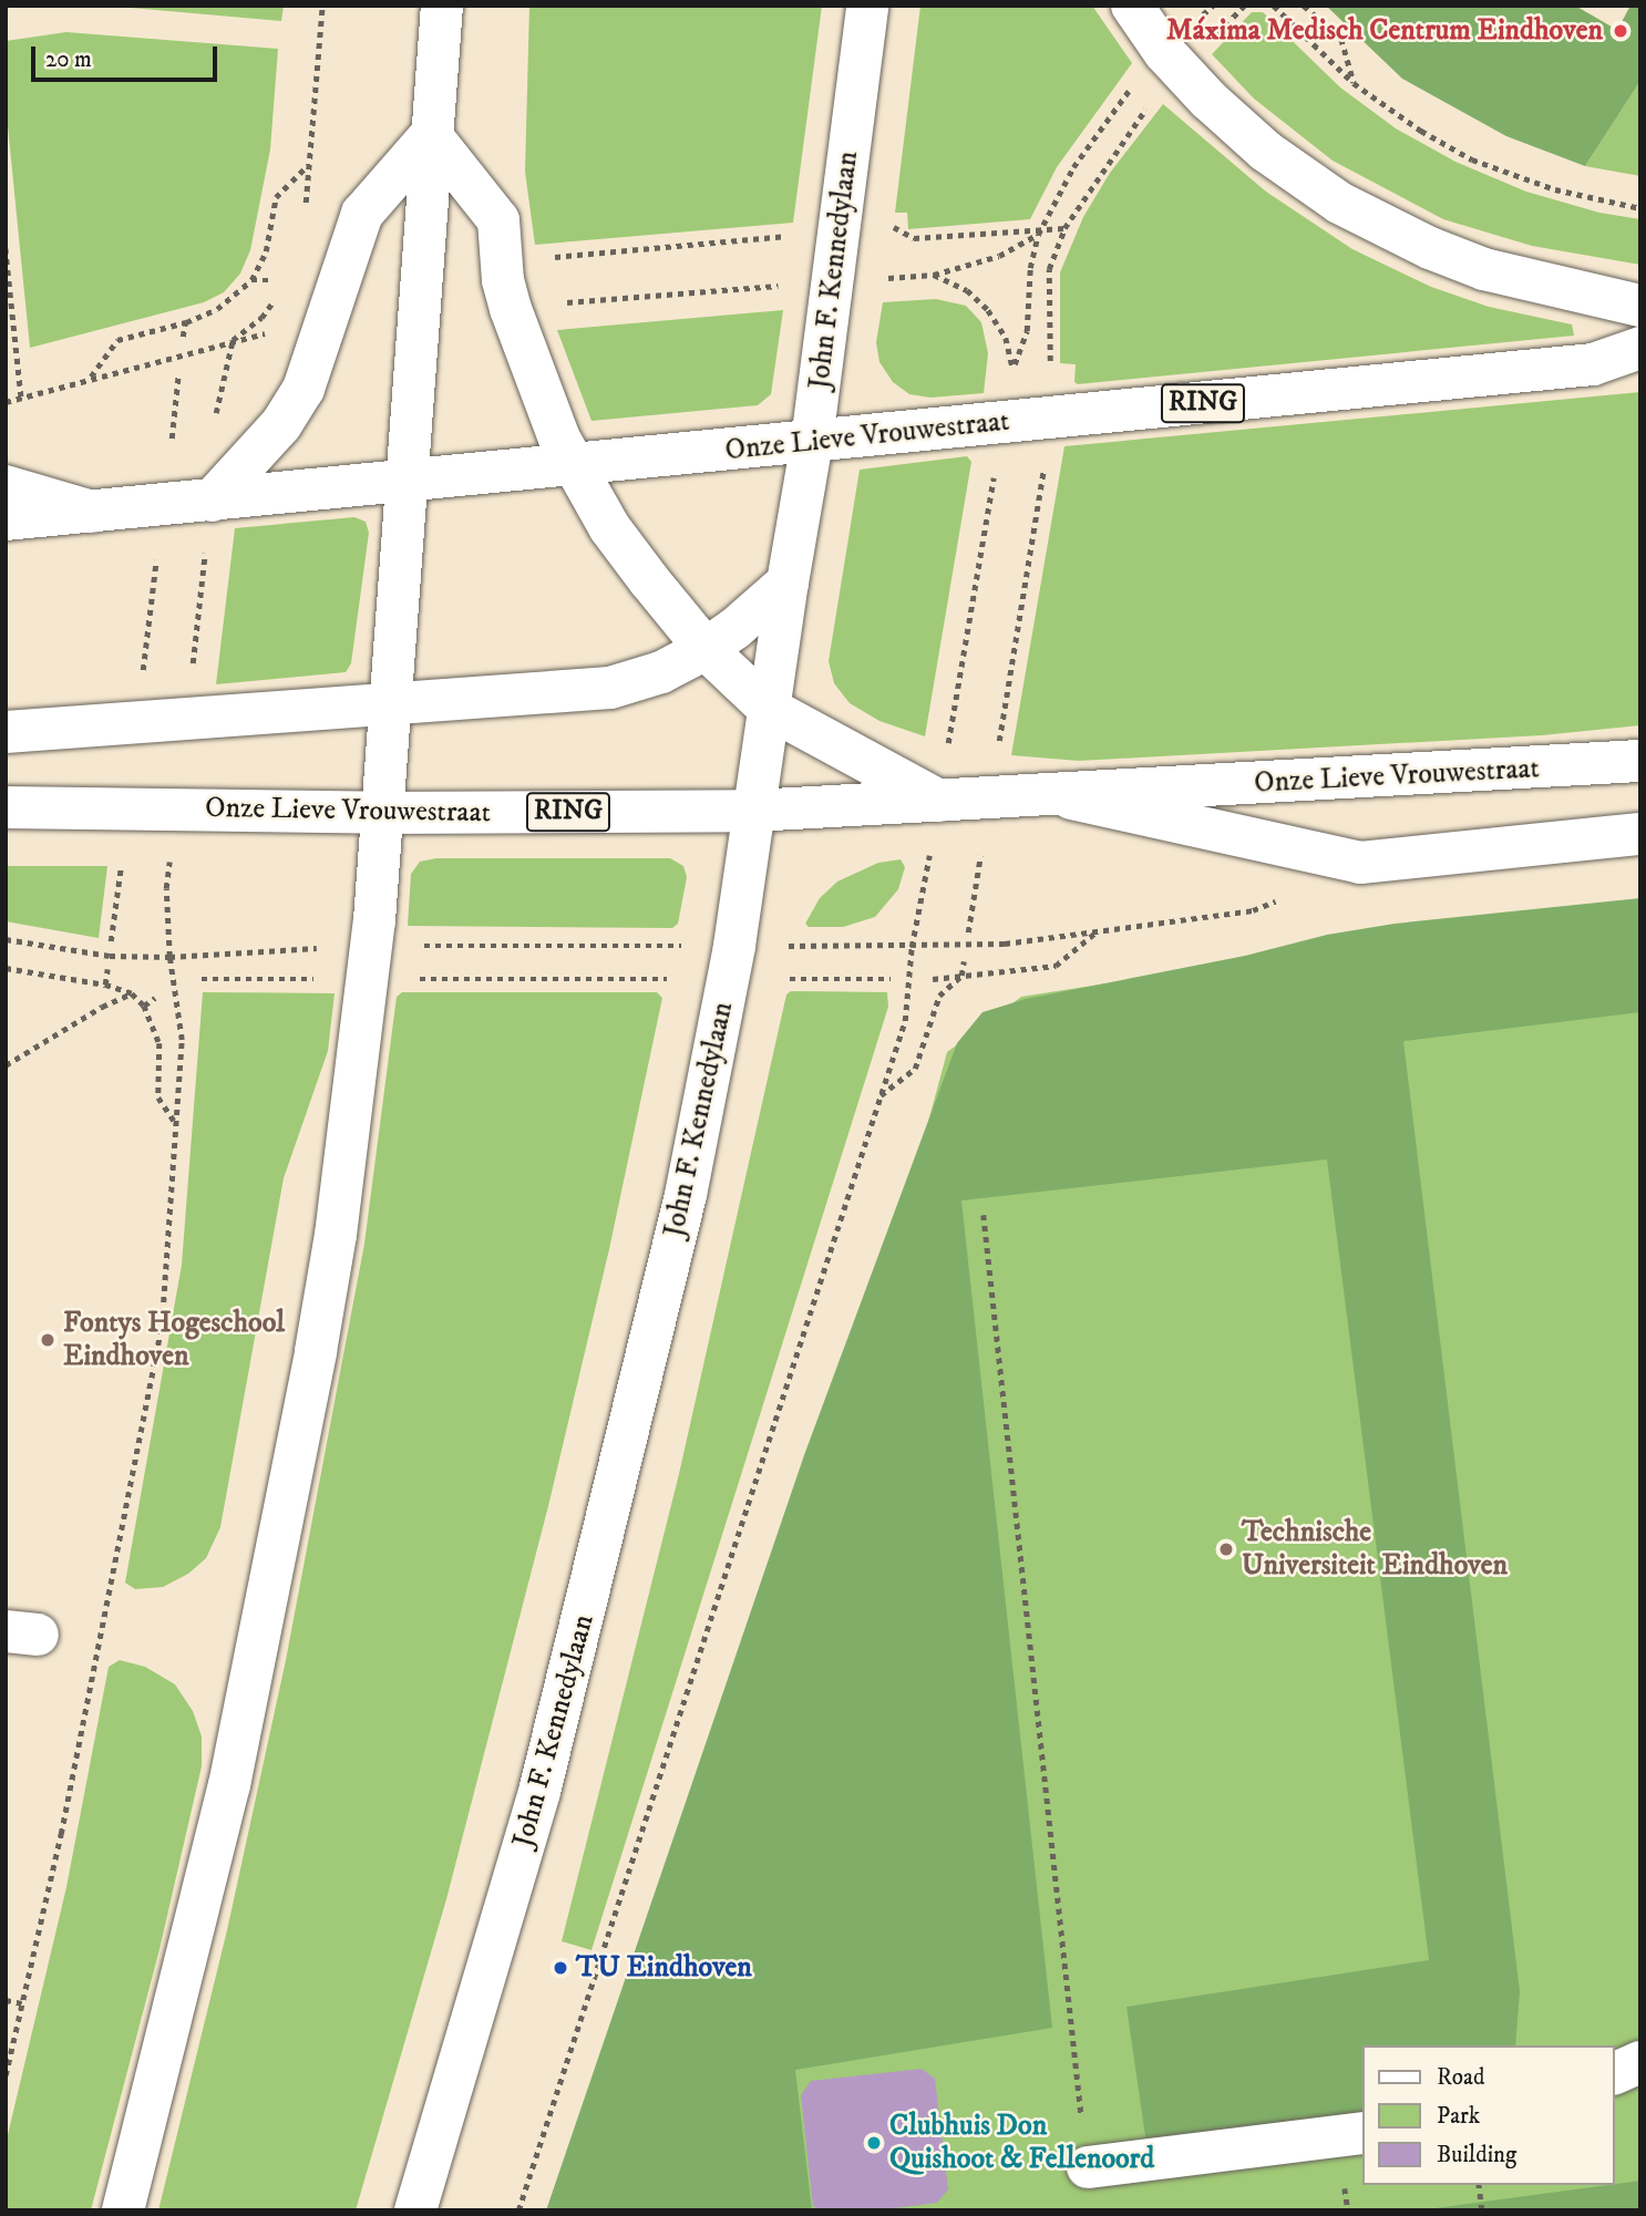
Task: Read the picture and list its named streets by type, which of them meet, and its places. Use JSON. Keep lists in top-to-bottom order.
{
  "streets": {
    "main road": ["John F. Kennedylaan", "RING", "Onze Lieve Vrouwestraat"]
  },
  "crossings": [
    ["John F. Kennedylaan", "Onze Lieve Vrouwestraat"]
  ],
  "places": [
    "Máxima Medisch Centrum Eindhoven",
    "Fontys Hogeschool Eindhoven",
    "Technische Universiteit Eindhoven",
    "TU Eindhoven",
    "Clubhuis Don Quishoot & Fellenoord"
  ],
  "legend": ["Road", "Park", "Building"],
  "scale_bar": "20 m"
}
